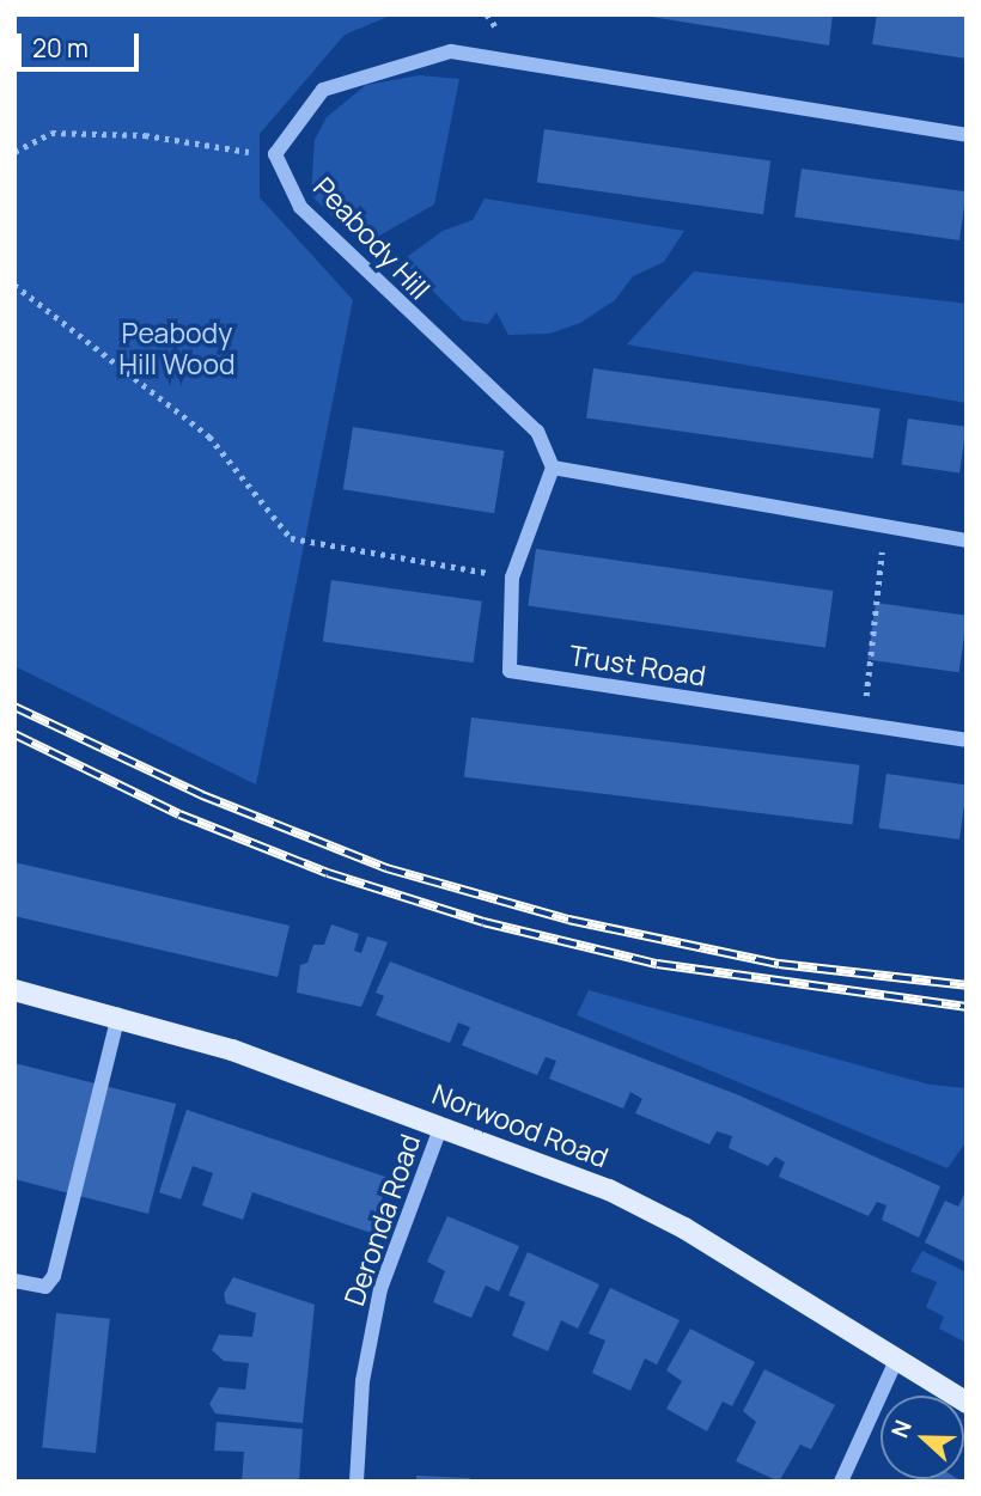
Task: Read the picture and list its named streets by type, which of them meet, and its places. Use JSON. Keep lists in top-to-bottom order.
{
  "streets": {
    "main road": ["Norwood Road"],
    "street": ["Peabody Hill", "Trust Road", "Deronda Road"]
  },
  "crossings": [
    ["Peabody Hill", "Trust Road"],
    ["Norwood Road", "Deronda Road"]
  ],
  "parks": ["Peabody Hill Wood"],
  "scale_bar": "20 m",
  "north": "left"
}
